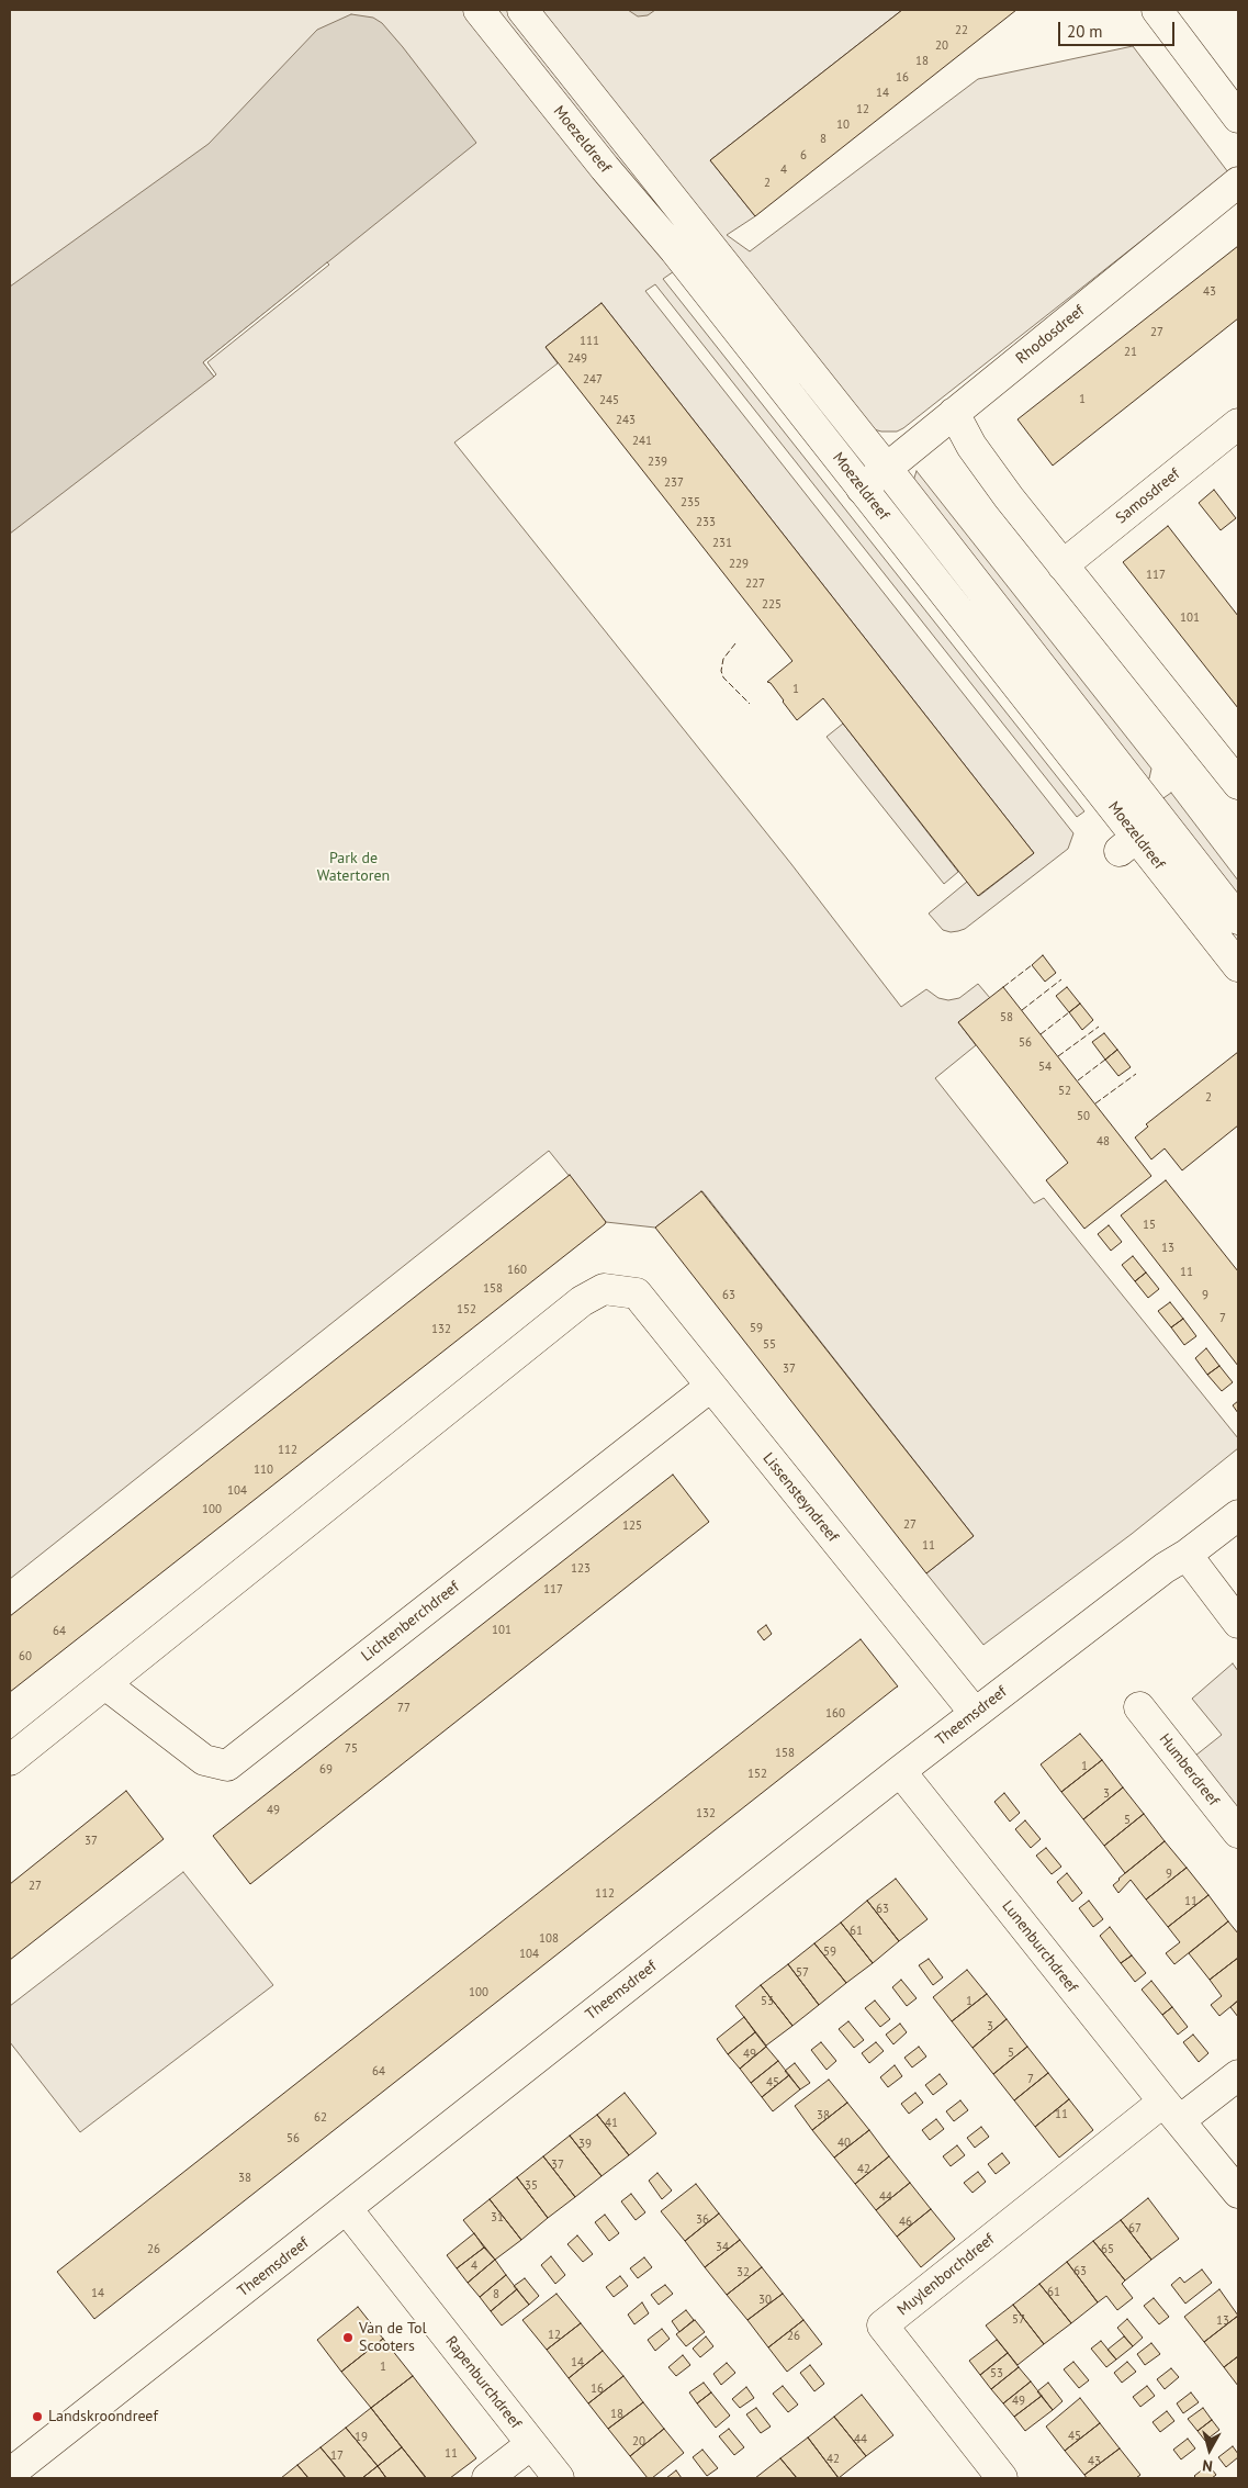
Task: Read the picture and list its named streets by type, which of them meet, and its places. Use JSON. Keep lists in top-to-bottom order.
{
  "streets": {
    "street": [
      "Moezeldreef",
      "Rhodosdreef",
      "Samosdreef",
      "Lissensteyndreef",
      "Lichtenberchdreef",
      "Theemsdreef",
      "Humberdreef",
      "Lunenburchdreef",
      "Muylenborchdreef",
      "Rapenburchdreef"
    ]
  },
  "crossings": [
    ["Moezeldreef", "Rhodosdreef"],
    ["Lissensteyndreef", "Lichtenberchdreef"],
    ["Lissensteyndreef", "Theemsdreef"],
    ["Theemsdreef", "Lunenburchdreef"],
    ["Theemsdreef", "Rapenburchdreef"],
    ["Lunenburchdreef", "Muylenborchdreef"]
  ],
  "parks": ["Park de Watertoren"],
  "places": ["Van de Tol Scooters", "Landskroondreef"],
  "house_numbers": [
    "22",
    "20",
    "18",
    "16",
    "14",
    "12",
    "10",
    "8",
    "6",
    "4",
    "2",
    "43",
    "27",
    "111",
    "21",
    "249",
    "247",
    "1",
    "245",
    "243",
    "241",
    "239",
    "237",
    "235",
    "233",
    "231",
    "229",
    "117",
    "227",
    "225",
    "101",
    "1",
    "58",
    "56",
    "54",
    "52",
    "2",
    "50",
    "48",
    "15",
    "13",
    "160",
    "11",
    "158",
    "63",
    "9",
    "152",
    "7",
    "59",
    "132",
    "55",
    "37",
    "112",
    "110",
    "104",
    "100",
    "27",
    "125",
    "11",
    "123",
    "117",
    "101",
    "64",
    "60",
    "77",
    "160",
    "75",
    "158",
    "1",
    "69",
    "152",
    "3",
    "49",
    "132",
    "5",
    "37",
    "9",
    "27",
    "112",
    "11",
    "63",
    "61",
    "108",
    "59",
    "104",
    "57",
    "100",
    "53",
    "1",
    "3",
    "5",
    "49",
    "64",
    "7",
    "45",
    "11",
    "38",
    "62",
    "41",
    "56",
    "40",
    "39",
    "37",
    "42",
    "38",
    "35",
    "44",
    "31",
    "36",
    "46",
    "67",
    "34",
    "26",
    "65",
    "4",
    "63",
    "32",
    "61",
    "14",
    "8",
    "30",
    "57",
    "13",
    "12",
    "26",
    "14",
    "1",
    "53",
    "16",
    "49",
    "18",
    "45",
    "19",
    "44",
    "20",
    "11",
    "17",
    "42",
    "43"
  ],
  "scale_bar": "20 m",
  "north": "bottom"
}
